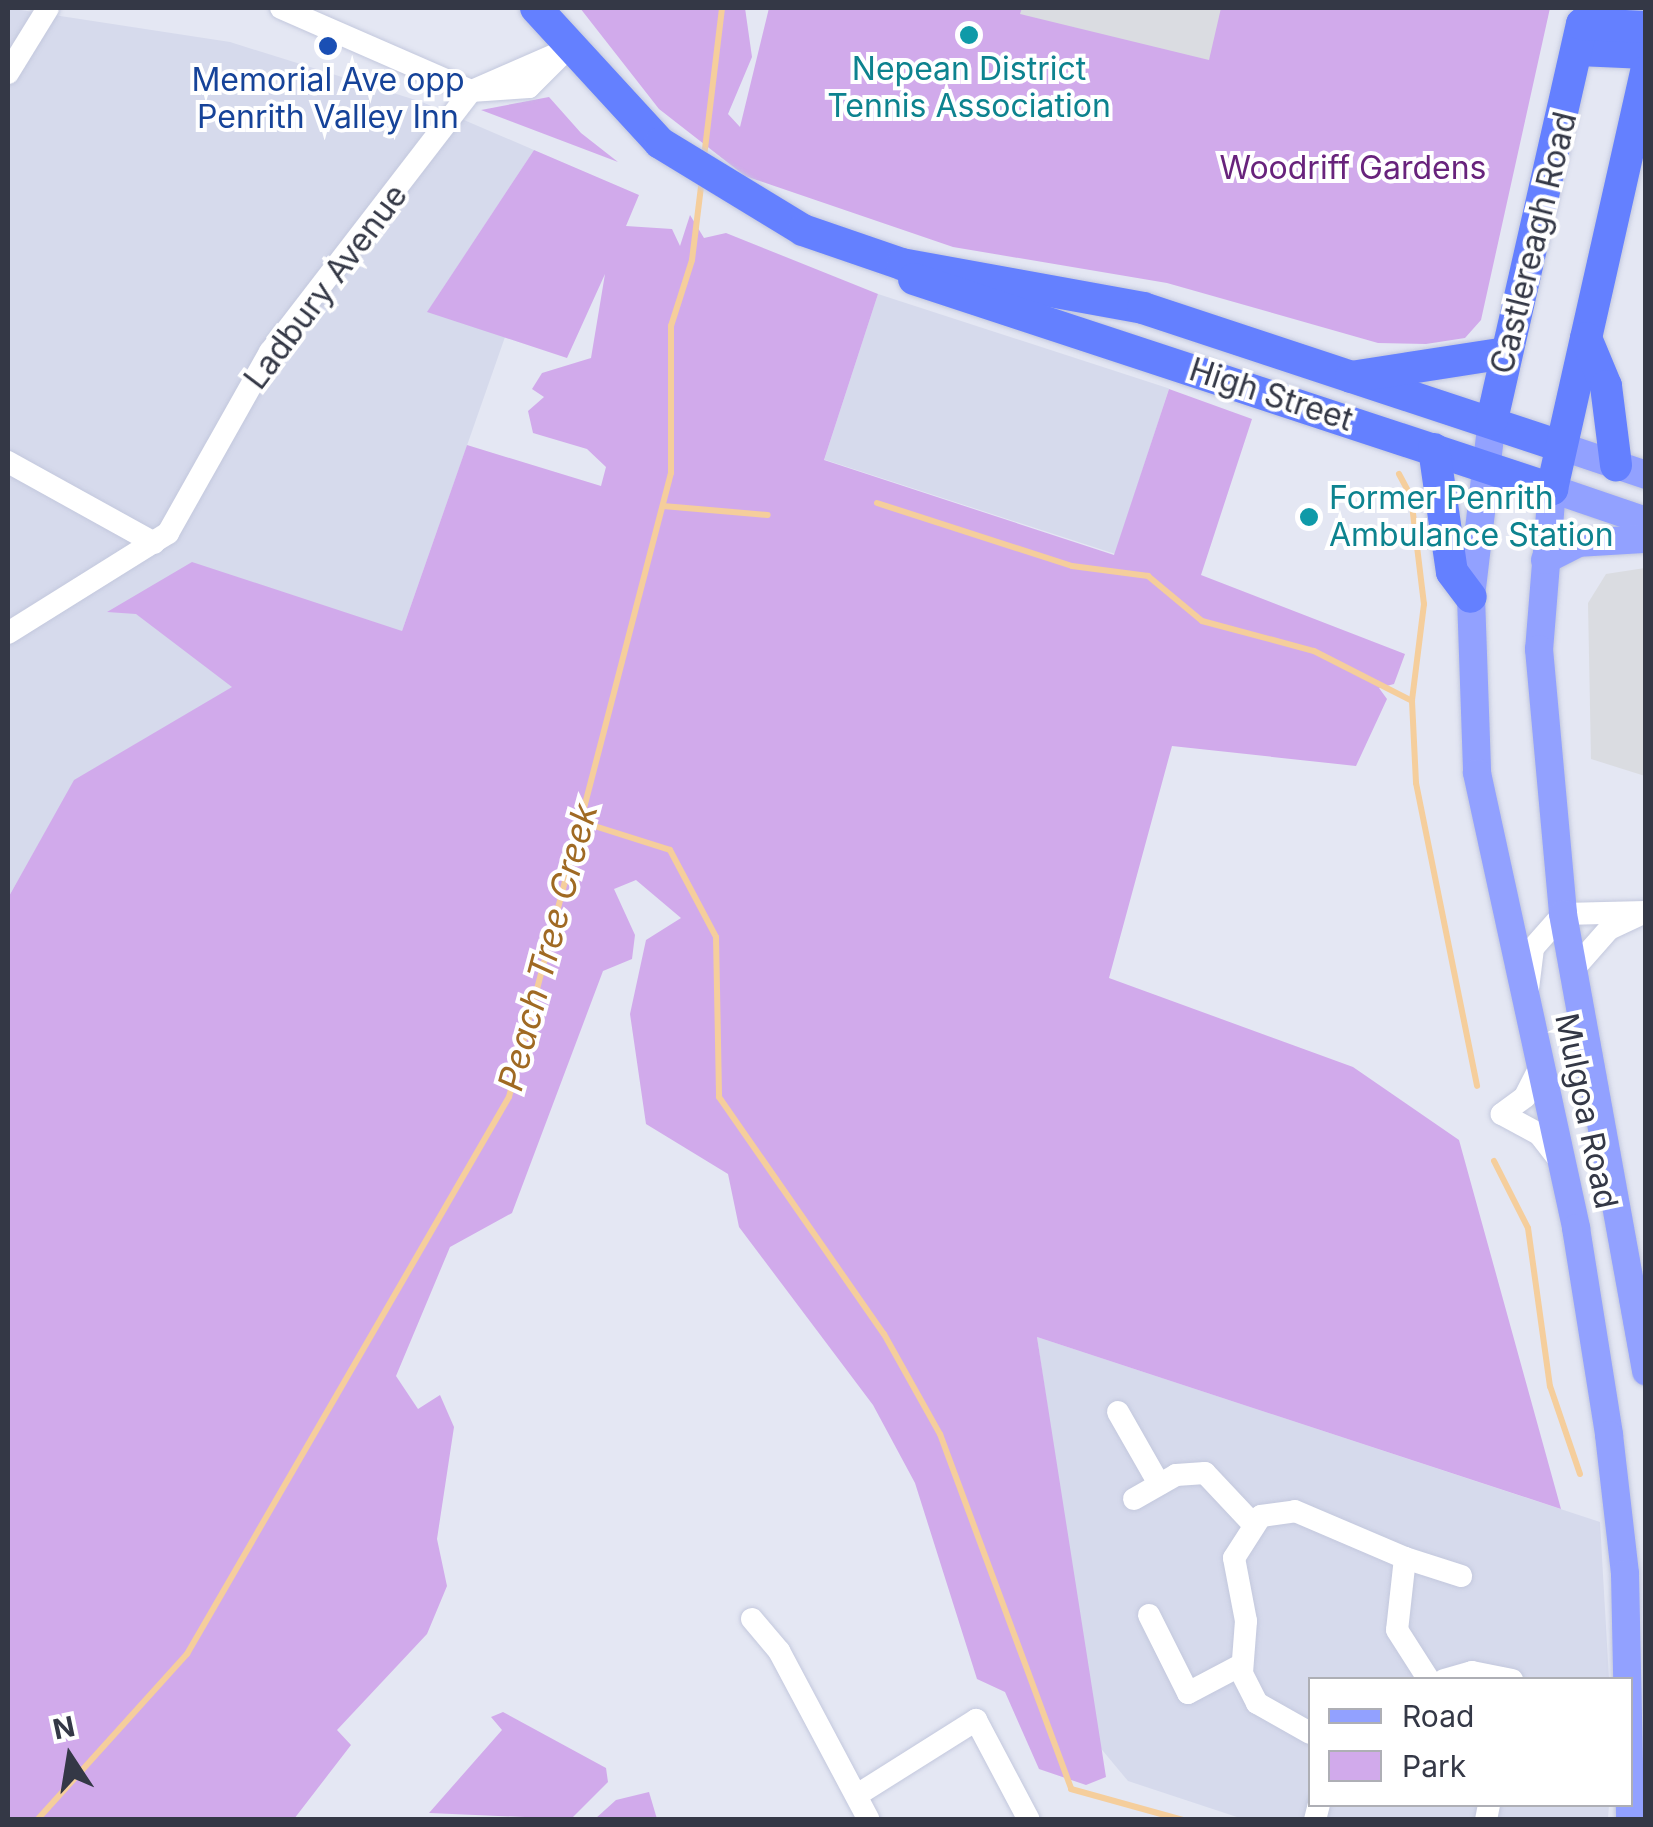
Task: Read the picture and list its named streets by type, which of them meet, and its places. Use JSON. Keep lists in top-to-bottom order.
{
  "streets": {
    "highway": ["Castlereagh Road", "High Street"],
    "main road": ["Mulgoa Road"],
    "street": ["Ladbury Avenue"]
  },
  "crossings": [
    ["Castlereagh Road", "High Street"],
    ["Castlereagh Road", "Mulgoa Road"],
    ["High Street", "Mulgoa Road"]
  ],
  "water": ["Peach Tree Creek"],
  "parks": ["Woodriff Gardens"],
  "places": ["Nepean District Tennis Association", "Memorial Ave opp Penrith Valley Inn", "Former Penrith Ambulance Station"],
  "legend": ["Road", "Park"],
  "north": "top"
}
